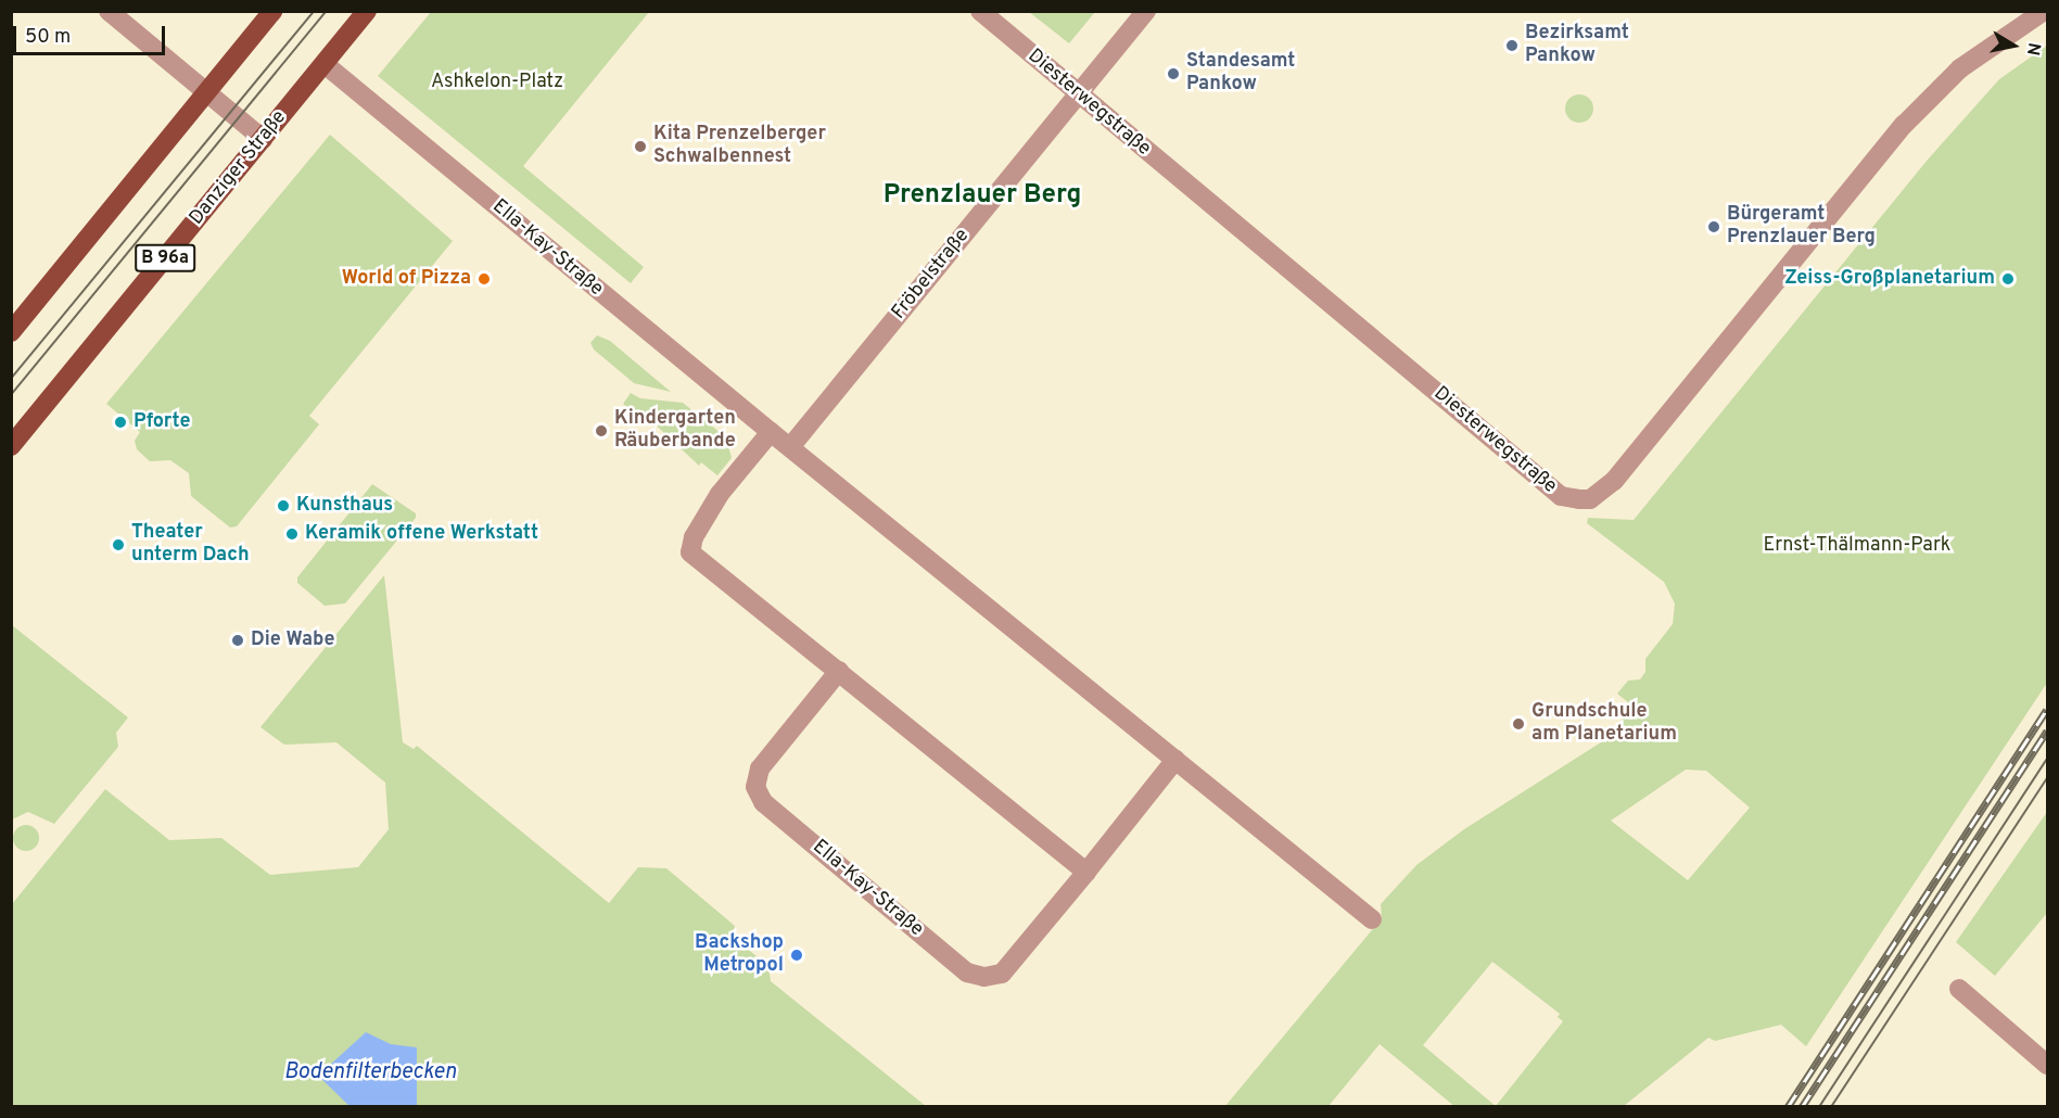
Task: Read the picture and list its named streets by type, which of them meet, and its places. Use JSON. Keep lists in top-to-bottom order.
{
  "streets": {
    "main road": ["Danziger Straße", "B 96a"],
    "street": ["Diesterwegstraße", "Ella-Kay-Straße", "Fröbelstraße"]
  },
  "crossings": [
    ["Diesterwegstraße", "Fröbelstraße"],
    ["Danziger Straße", "Ella-Kay-Straße"],
    ["Ella-Kay-Straße", "Fröbelstraße"]
  ],
  "districts": ["Prenzlauer Berg"],
  "water": ["Bodenfilterbecken"],
  "parks": ["Ashkelon-Platz", "Ernst-Thälmann-Park"],
  "places": [
    "Bezirksamt Pankow",
    "Standesamt Pankow",
    "Kita Prenzelberger Schwalbennest",
    "Bürgeramt Prenzlauer Berg",
    "World of Pizza",
    "Zeiss-Großplanetarium",
    "Pforte",
    "Kindergarten Räuberbande",
    "Kunsthaus",
    "Keramik offene Werkstatt",
    "Theater unterm Dach",
    "Die Wabe",
    "Grundschule am Planetarium",
    "Backshop Metropol"
  ],
  "scale_bar": "50 m",
  "north": "right"
}
